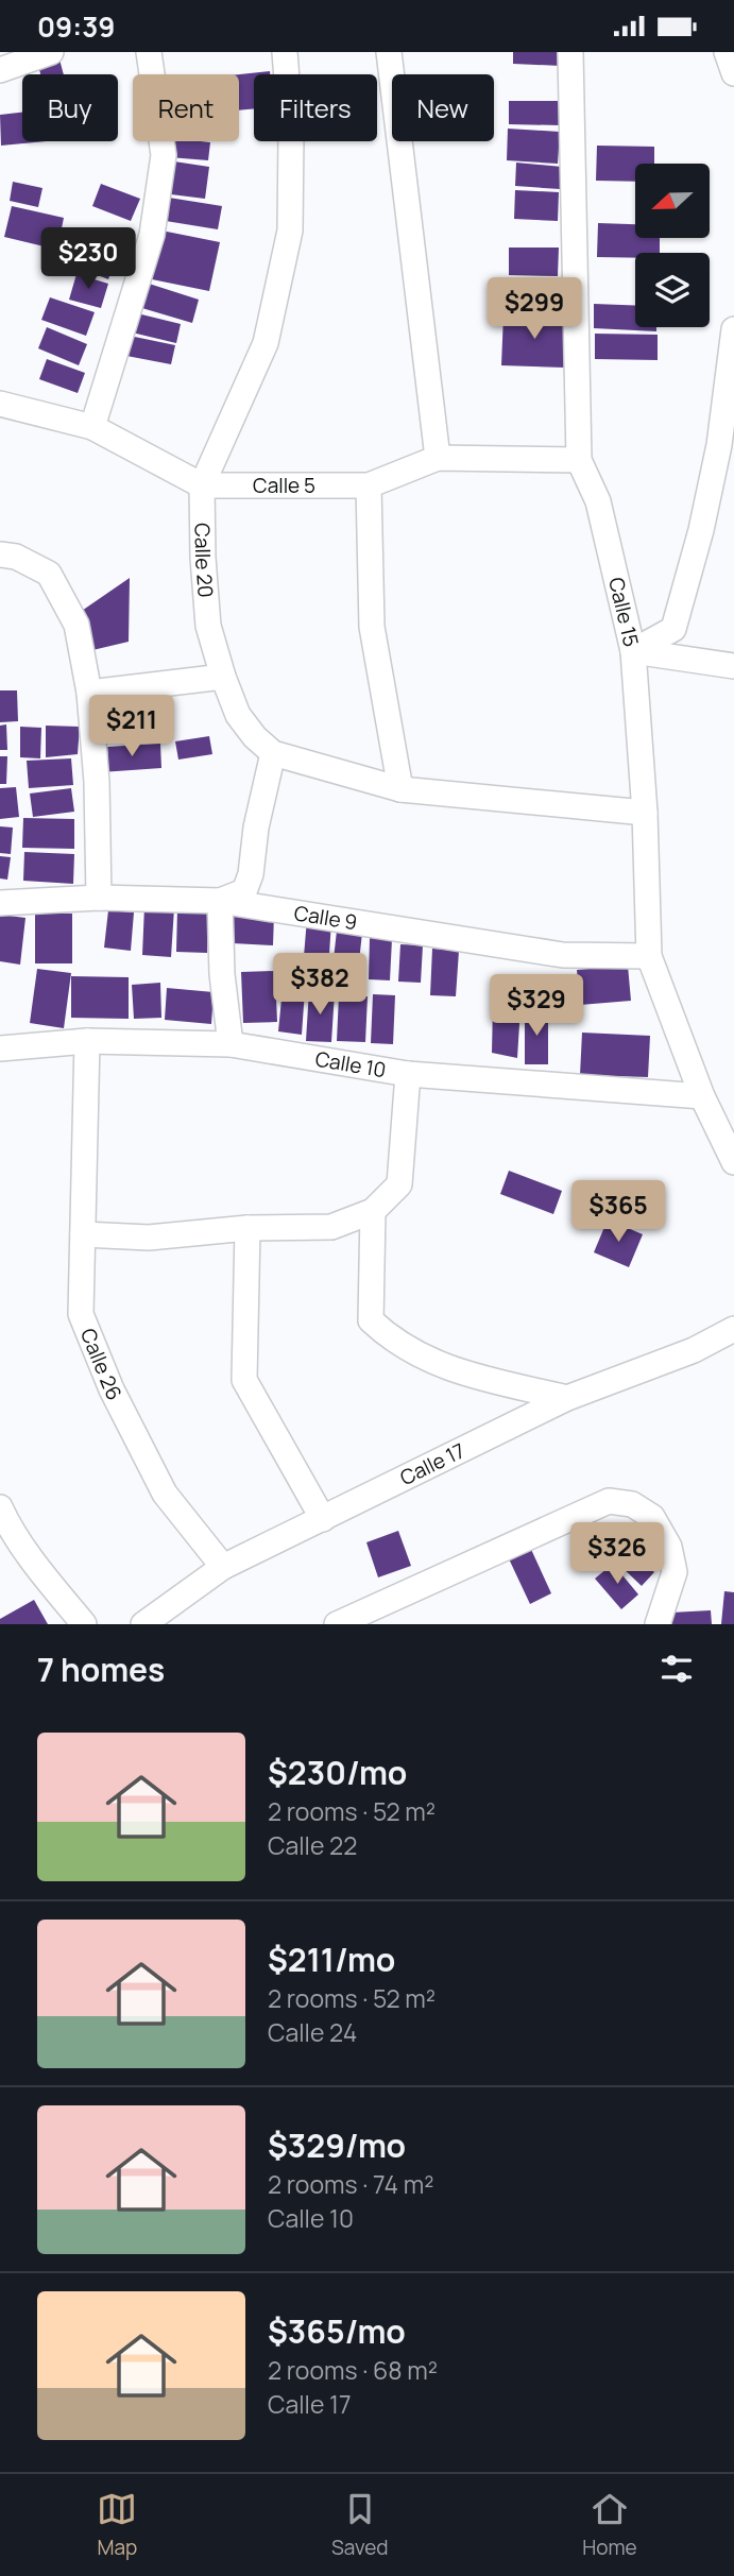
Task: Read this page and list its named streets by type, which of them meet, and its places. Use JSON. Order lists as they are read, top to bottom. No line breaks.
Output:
{"streets":{"street":["Calle 5","Calle 20","Calle 15","Calle 9","Calle 10","Calle 26","Calle 17"]},"crossings":[["Calle 5","Calle 20"],["Calle 5","Calle 15"],["Calle 15","Calle 9"],["Calle 15","Calle 10"],["Calle 10","Calle 26"],["Calle 26","Calle 17"]],"north":"left","page":{"status":"09:39","chip":["Buy","Rent","Filters","New"],"price":["$230","$299","$211","$382","$329","$365","$326"],"heading":"7 homes","list":[{"name":"$230/mo","note":"2 rooms · 52 m² · Calle 22"},{"name":"$211/mo","note":"2 rooms · 52 m² · Calle 24"},{"name":"$329/mo","note":"2 rooms · 74 m² · Calle 10"},{"name":"$365/mo","note":"2 rooms · 68 m² · Calle 17"}],"tabs":["Map","Saved","Home"]}}
